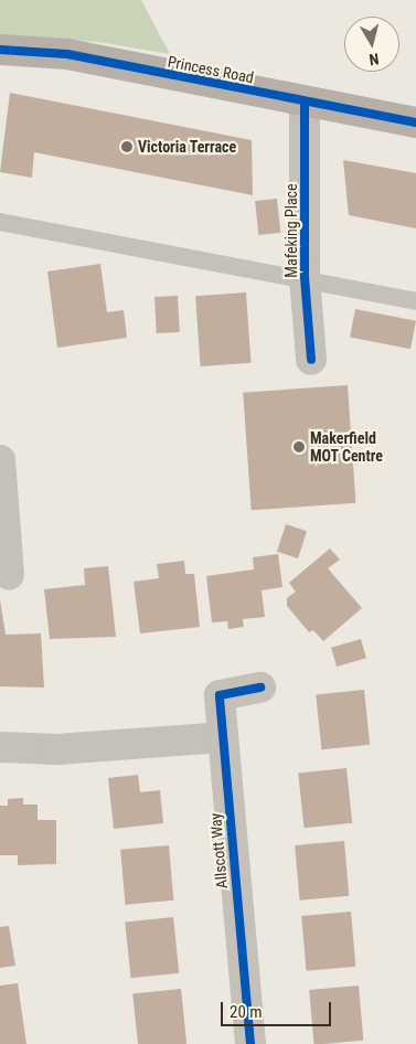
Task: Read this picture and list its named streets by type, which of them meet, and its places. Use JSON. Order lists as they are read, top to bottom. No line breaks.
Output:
{"streets":{"street":["Princess Road","Mafeking Place","Allscott Way"]},"crossings":[["Princess Road","Mafeking Place"]],"places":["Victoria Terrace","Makerfield MOT Centre"],"scale_bar":"20 m","north":"bottom"}
